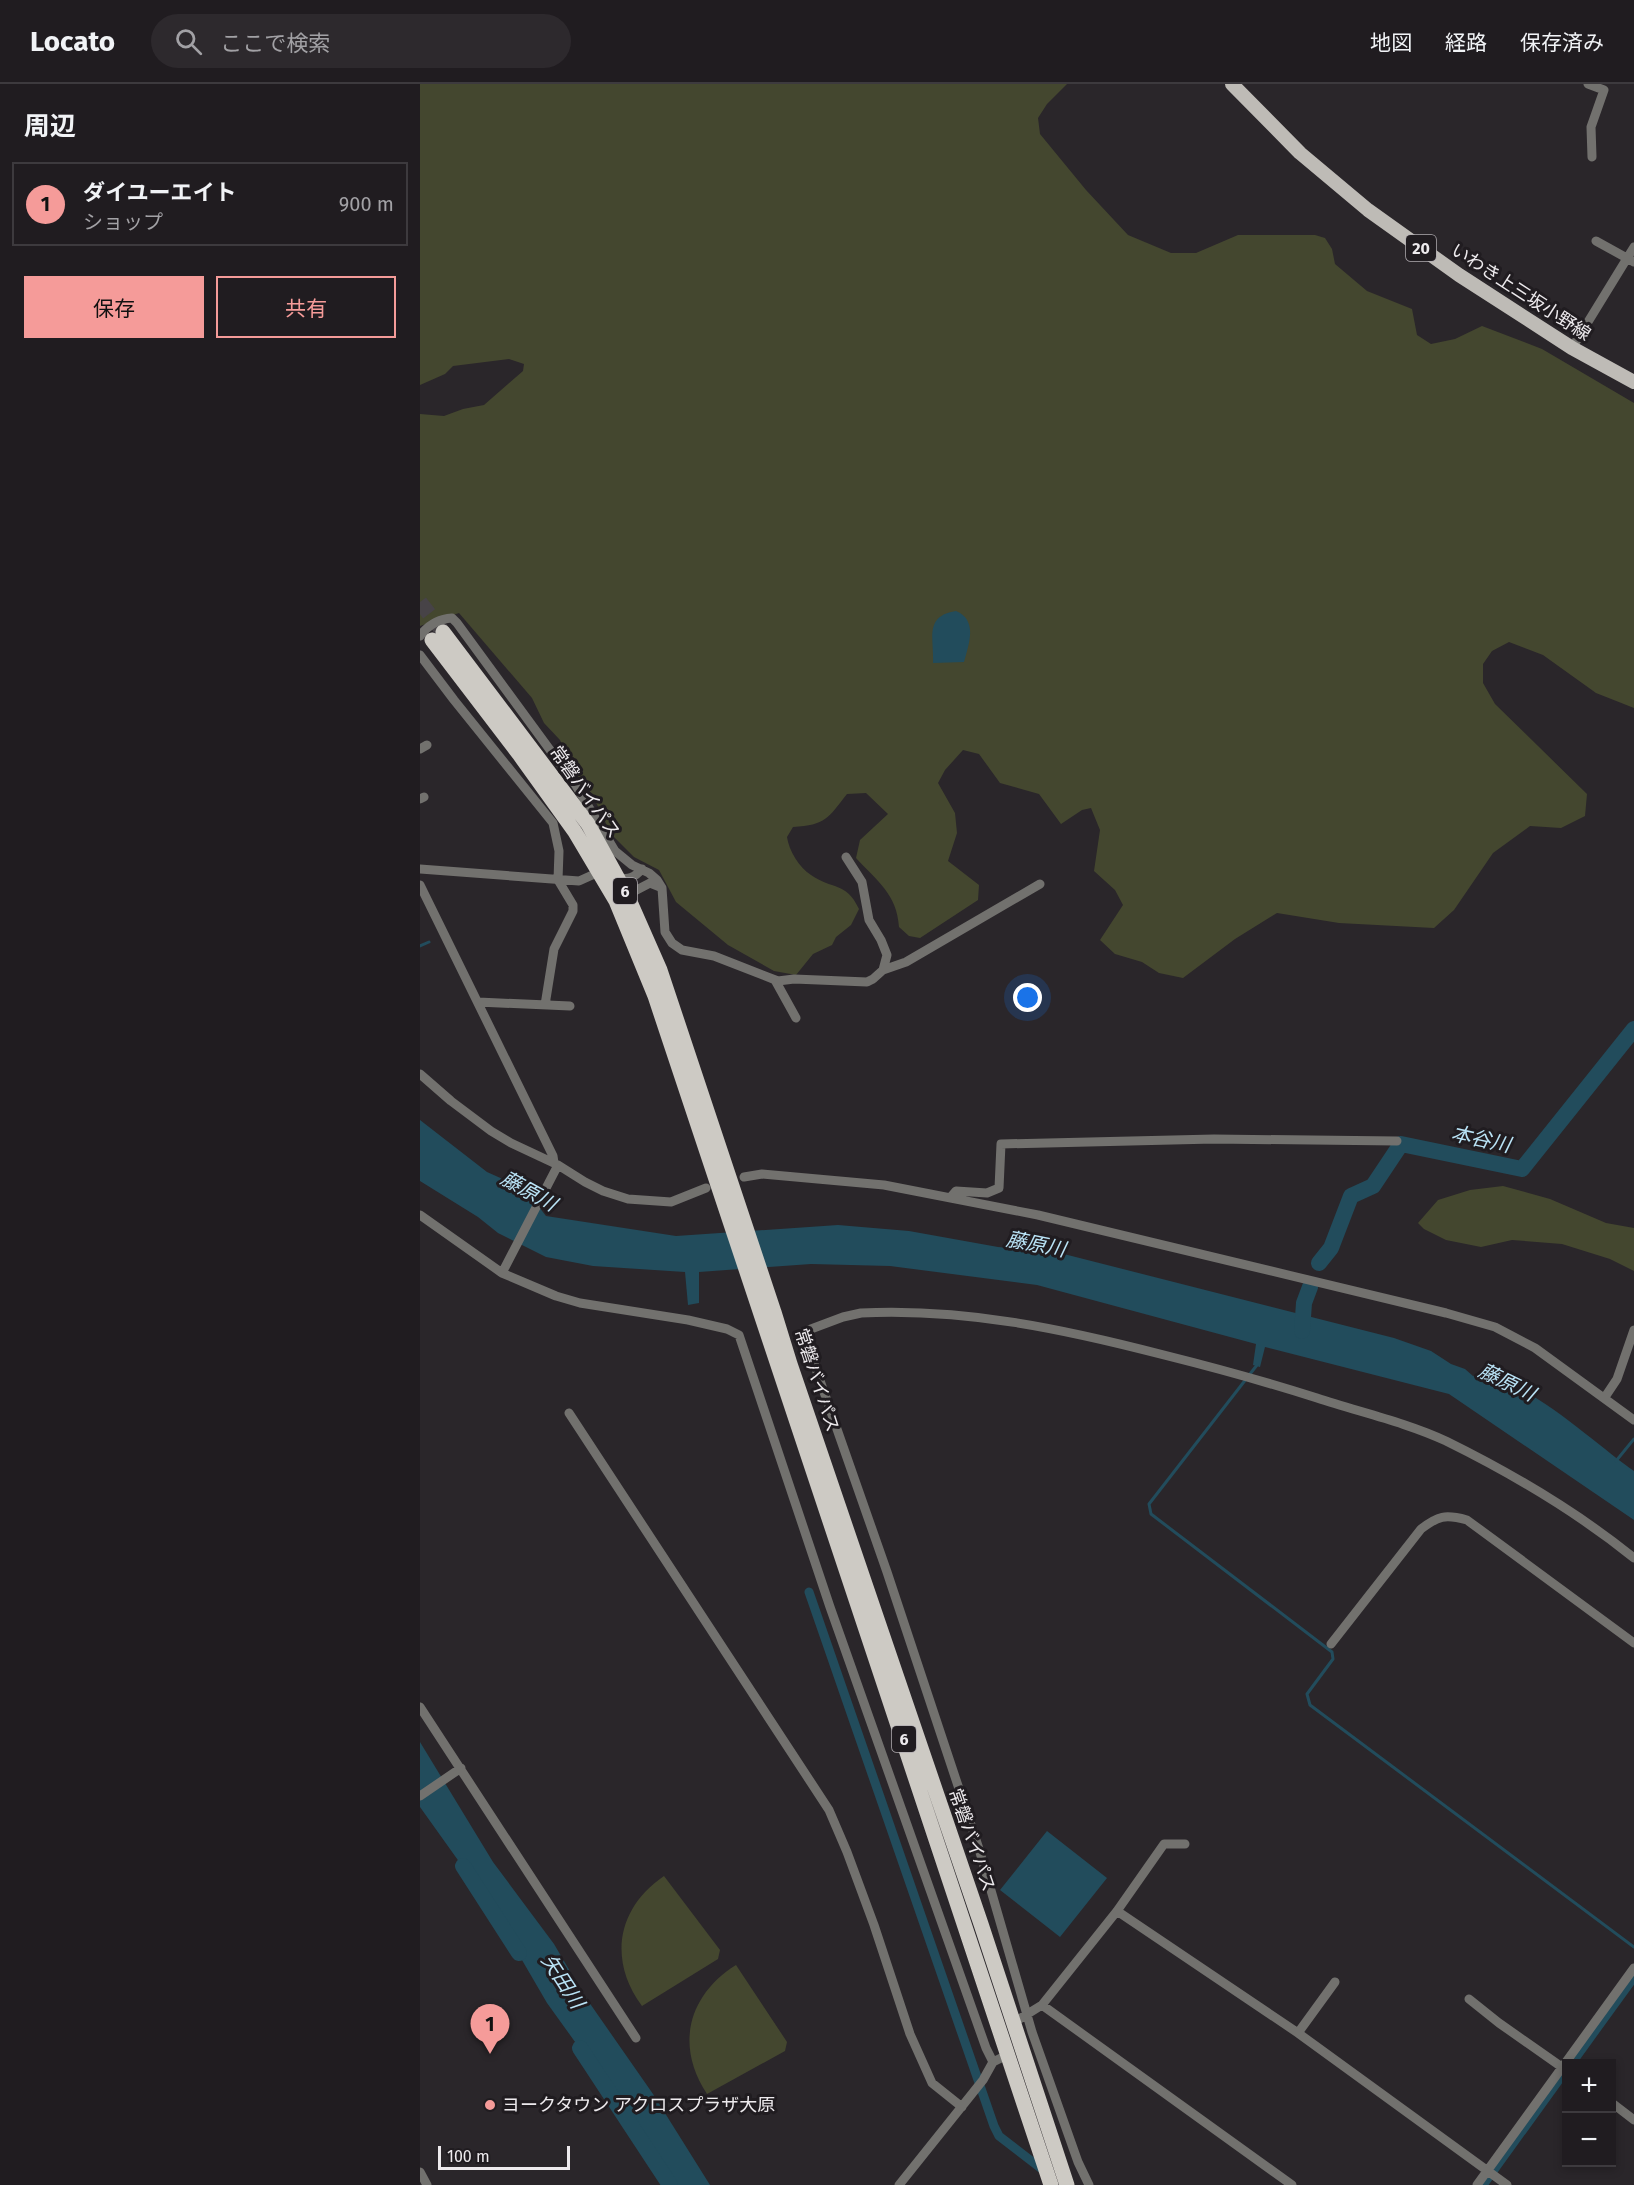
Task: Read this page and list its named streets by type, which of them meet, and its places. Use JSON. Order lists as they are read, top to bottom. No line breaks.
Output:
{"streets":{"highway":["常磐バイパス","6"],"main road":["20","いわき上三坂小野線"]},"water":["本谷川","藤原川","矢田川"],"places":["ヨークタウン アクロスプラザ大原"],"scale_bar":"100 m","page":{"header":"Locato","search":"ここで検索","nav":["地図","経路","保存済み"],"heading":"周辺","list":[{"mark":"1","name":"ダイユーエイト","note":"ショップ","value":"900 m"}],"buttons":["保存","共有"],"pins":"1","map_buttons":["+","−"],"scale":"100 m"}}
